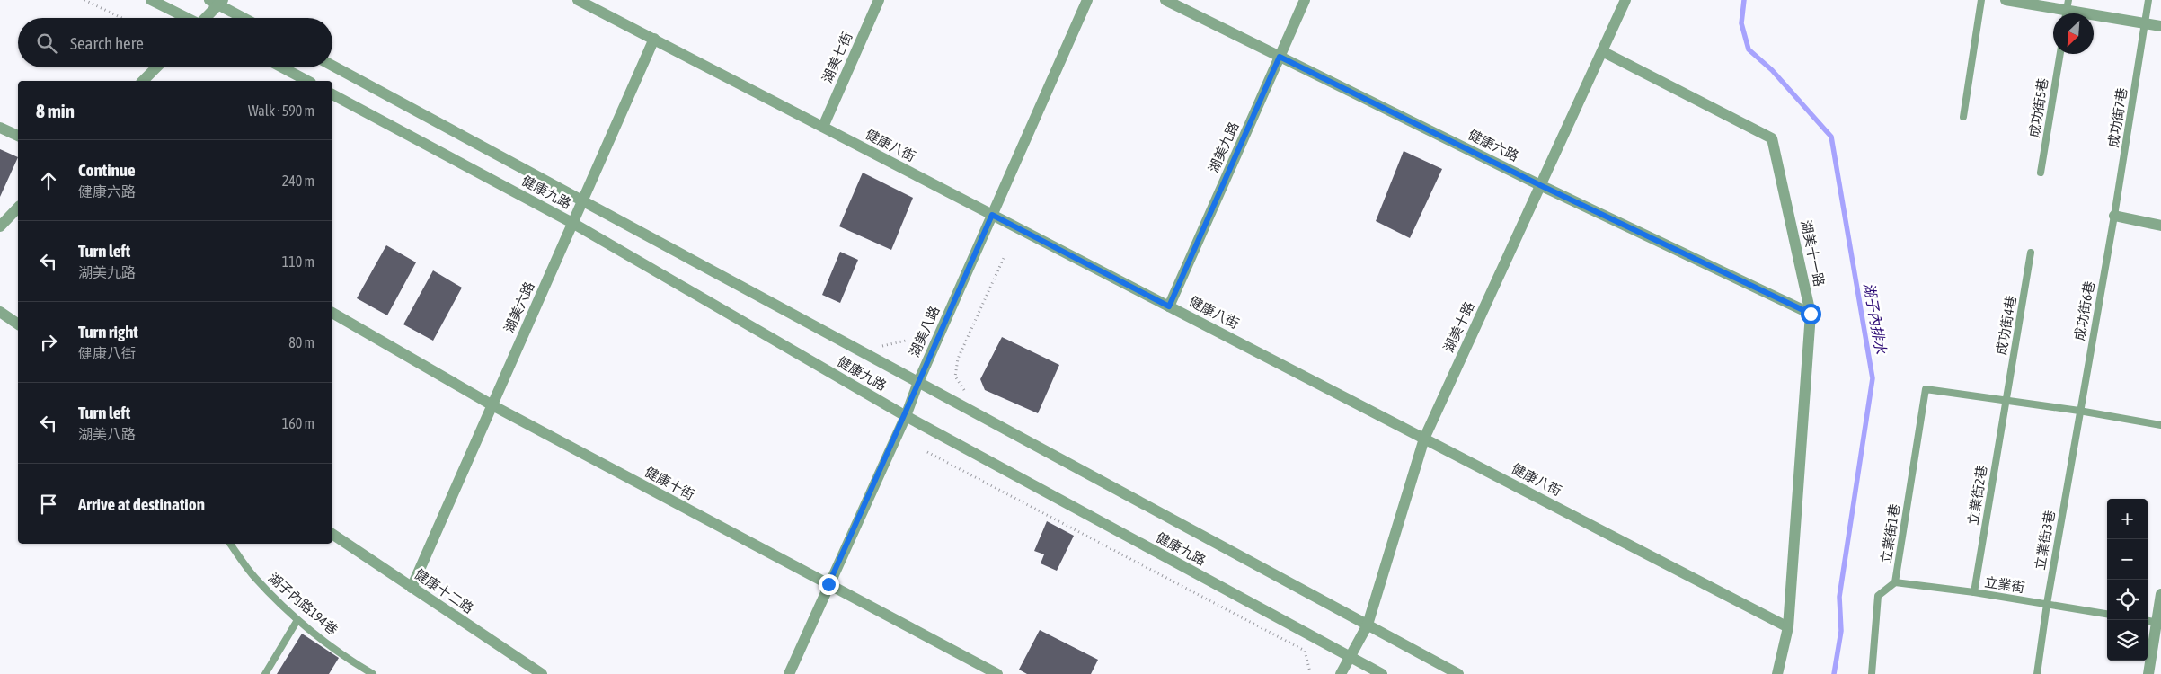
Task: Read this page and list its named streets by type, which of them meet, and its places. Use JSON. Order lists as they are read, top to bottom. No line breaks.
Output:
{"streets":{"street":["湖美七街","健康八街","健康六路","湖美九路","健康九路","湖美十一路","湖美六路","湖美十路","湖美八路","健康十街","健康十二路"],"lane":["成功街5巷","成功街7巷","成功街6巷","成功街4巷","立業街2巷","立業街1巷","立業街3巷","立業街","湖子內路194巷"]},"crossings":[["湖美七街","健康八街"],["成功街7巷","成功街6巷"],["健康八街","湖美九路"],["健康八街","湖美十一路"],["健康八街","湖美六路"],["健康八街","湖美十路"],["健康八街","湖美八路"],["健康六路","湖美九路"],["健康六路","湖美十一路"],["健康六路","湖美十路"],["健康九路","湖美六路"],["健康九路","湖美十路"],["健康九路","湖美八路"],["湖美十一路","湖美十路"],["湖美六路","健康十街"],["湖美六路","健康十二路"],["成功街6巷","立業街3巷"],["成功街4巷","立業街2巷"],["成功街4巷","立業街1巷"],["湖美八路","健康十街"],["立業街2巷","立業街1巷"],["立業街2巷","立業街"],["立業街1巷","立業街"],["立業街3巷","立業街"]],"water":["湖子內排水"],"north":"bottom left","page":{"search":"Search here","heading":["8 min","Walk · 590 m"],"list":[["Continue","健康六路","240 m"],["Turn left","湖美九路","110 m"],["Turn right","健康八街","80 m"],["Turn left","湖美八路","160 m"],"Arrive at destination"],"map_buttons":["+","−"]}}
